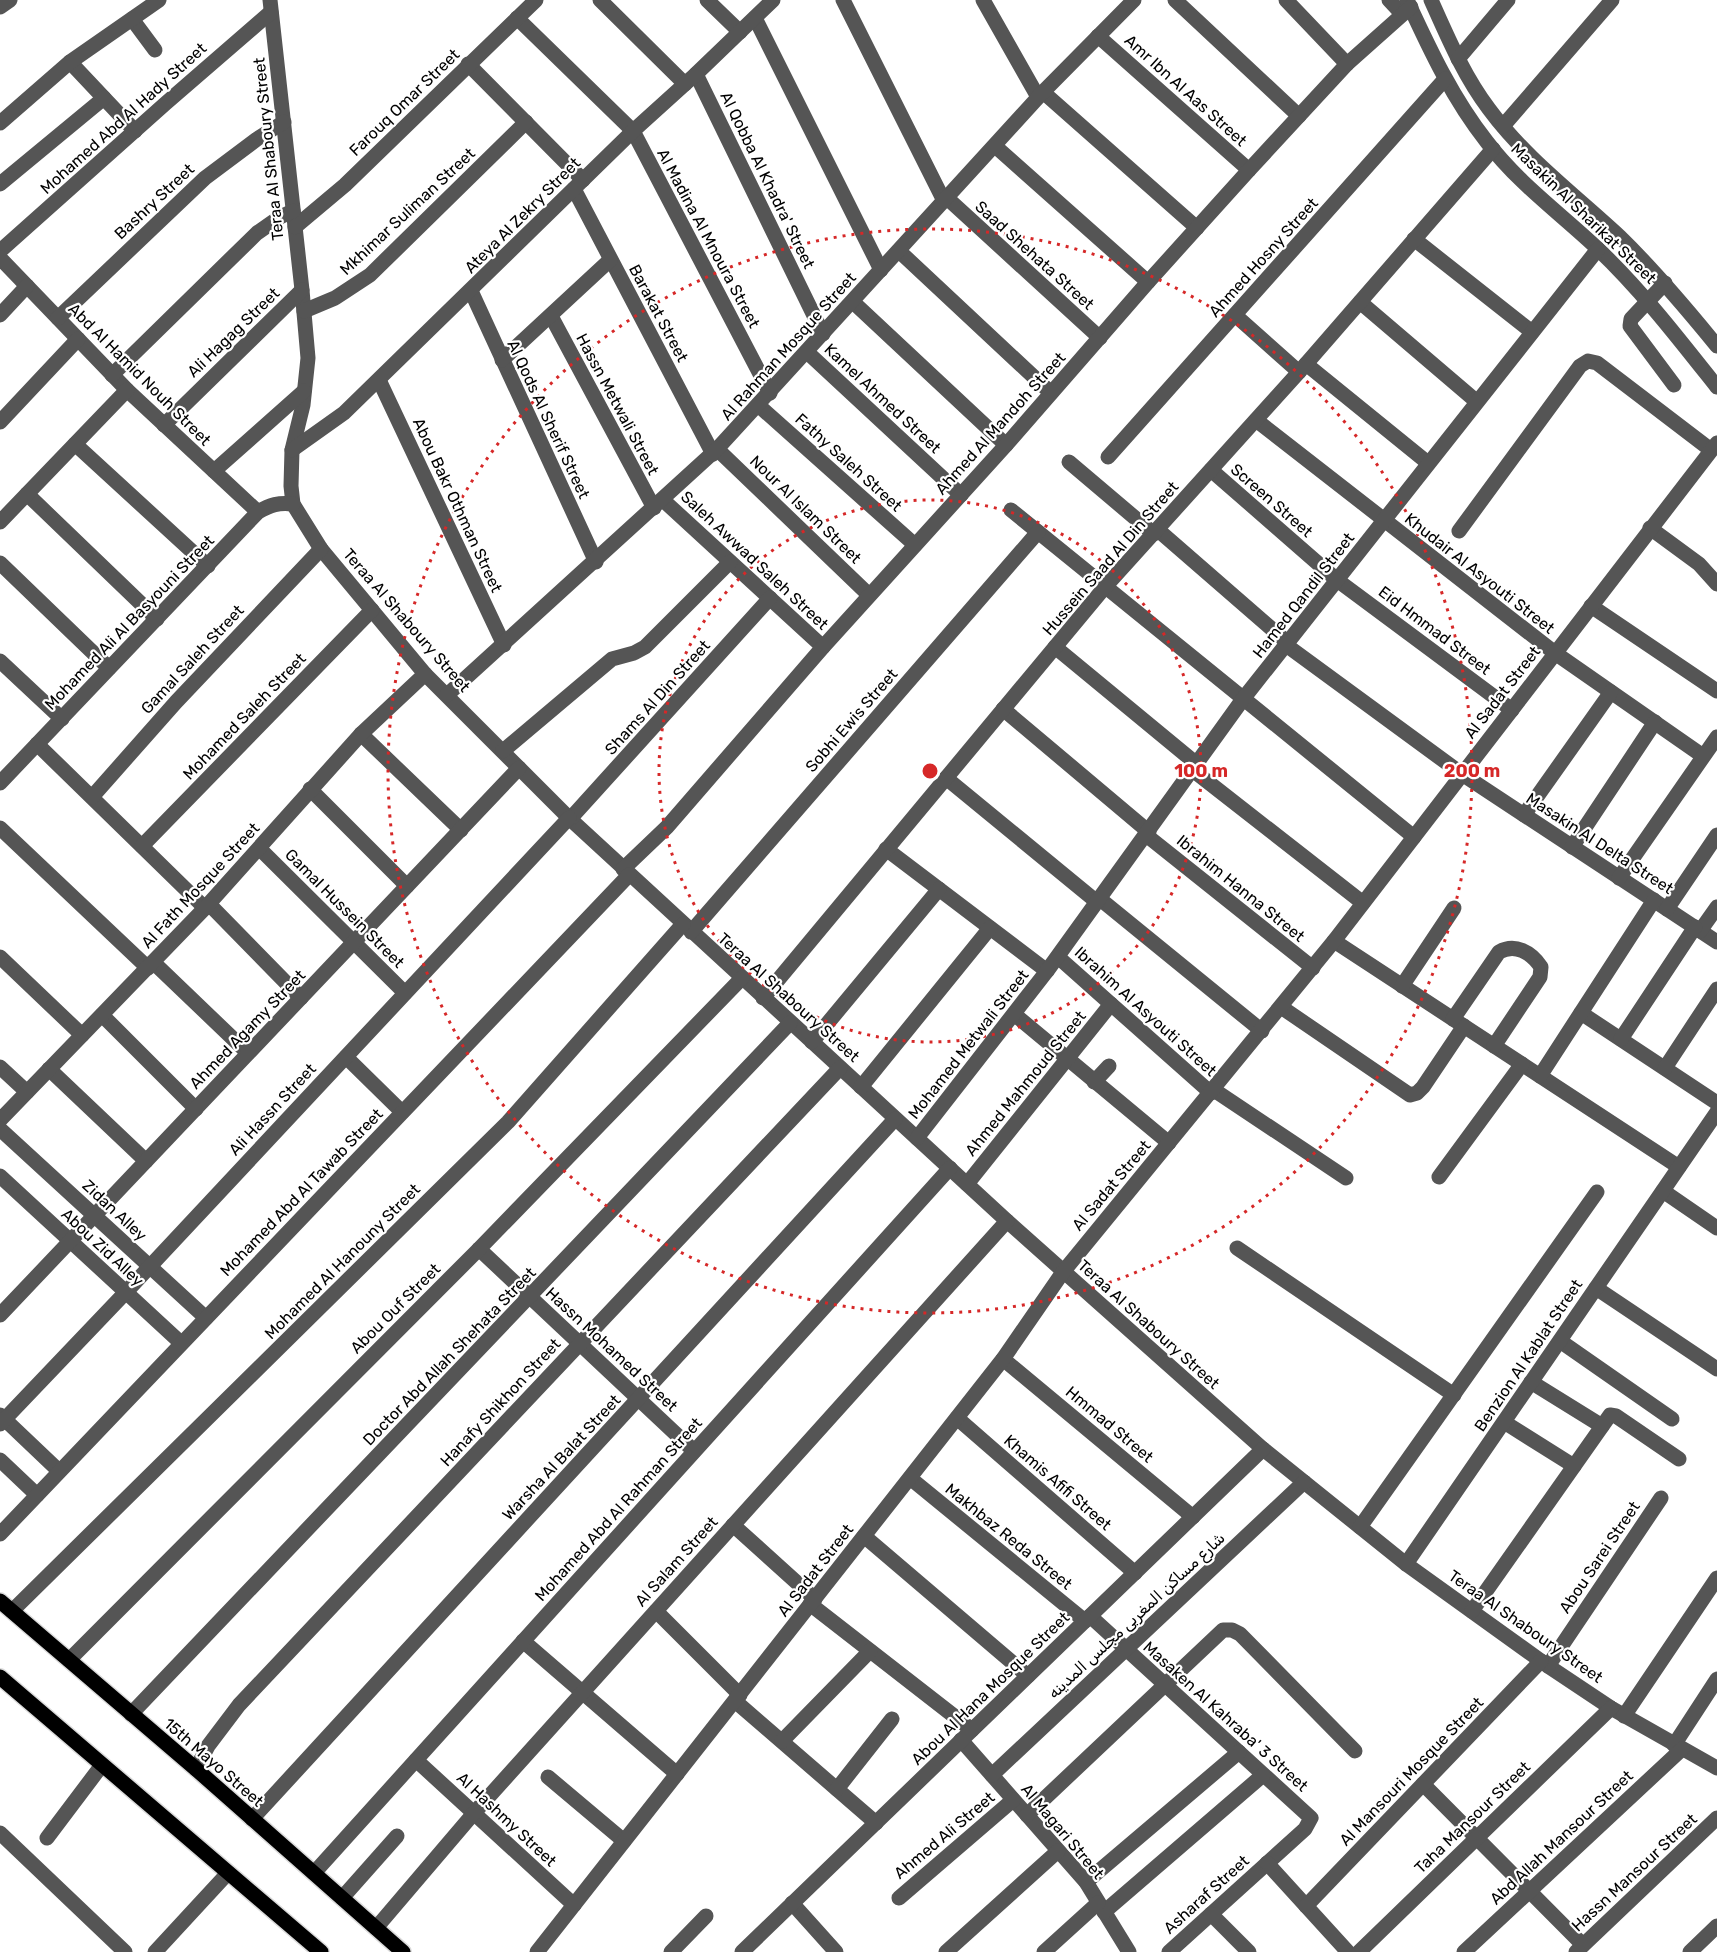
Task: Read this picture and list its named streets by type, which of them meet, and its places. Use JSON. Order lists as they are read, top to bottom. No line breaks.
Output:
{"streets":{"main road":["15th Mayo Street"],"street":["Amr Ibn Al Aas Street","Farouq Omar Street","Mohamed Abd Al Hady Street","Teraa Al Shaboury Street","Al Qobba Al Khadra' Street","Bashry Street","Mkhimar Suliman Street","Masakin Al Sharikat Street","Ateya Al Zekry Street","Al Madina Al Mnoura Street","Saad Shehata Street","Ahmed Hosny Street","Barakat Street","Ali Hagag Street","Al Rahman Mosque Street","Abd Al Hamid Nouh Street","Kamel Ahmed Street","Hassn Metwali Street","Al Qods Al Sherif Street","Ahmed Al Mandoh Street","Fathy Saleh Street","Screen Street","Abou Bakr Othman Street","Nour Al Islam Street","Hussein Saad Al Din Street","Saleh Awwad Saleh Street","Khudair Al Asyouti Street","Hamed Qandil Street","Mohamed Ali Al Basyouni Street","Eid Hmmad Street","Gamal Saleh Street","Al Sadat Street","Shams Al Din Street","Mohamed Saleh Street","Sobhi Ewis Street","Masakin Al Delta Street","Al Fath Mosque Street","Ibrahim Hanna Street","Gamal Hussein Street","Ibrahim Al Asyouti Street","Ahmed Agamy Street","Mohamed Metwali Street","Ahmed Mahmoud Street","Ali Hassn Street","Mohamed Abd Al Tawab Street","Zidan Alley","Abou Zid Alley","Mohamed Al Hanouny Street","Abou Ouf Street","Hassn Mohamed Street","Benzion Al Kablat Street","Doctor Abd Allah Shehata Street","Hanafy Shikhon Street","Hmmad Street","Warsha Al Balat Street","Khamis Afifi Street","Mohamed Abd Al Rahman Street","Makhbaz Reda Street","Abou Sarei Street","Al Salam Street","شارع مساكن المغربى مجلس المدينه","Abou Al Hana Mosque Street","Masaken Al Kahraba' 3 Street","Al Mansouri Mosque Street","Taha Mansour Street","Al Hashmy Street","Al Magari Street","Ahmed Ali Street","Abd Allah Mansour Street","Hassn Mansour Street","Asharaf Street"]},"crossings":[["Amr Ibn Al Aas Street","Al Rahman Mosque Street"],["Amr Ibn Al Aas Street","Ahmed Al Mandoh Street"],["Farouq Omar Street","Teraa Al Shaboury Street"],["Farouq Omar Street","Al Madina Al Mnoura Street"],["Farouq Omar Street","Barakat Street"],["Farouq Omar Street","Abd Al Hamid Nouh Street"],["Mohamed Abd Al Hady Street","Teraa Al Shaboury Street"],["Teraa Al Shaboury Street","Bashry Street"],["Teraa Al Shaboury Street","Mkhimar Suliman Street"],["Teraa Al Shaboury Street","Ateya Al Zekry Street"],["Teraa Al Shaboury Street","Ali Hagag Street"],["Teraa Al Shaboury Street","Al Rahman Mosque Street"],["Teraa Al Shaboury Street","Ahmed Al Mandoh Street"],["Teraa Al Shaboury Street","Hussein Saad Al Din Street"],["Teraa Al Shaboury Street","Mohamed Ali Al Basyouni Street"],["Teraa Al Shaboury Street","Gamal Saleh Street"],["Teraa Al Shaboury Street","Al Sadat Street"],["Teraa Al Shaboury Street","Shams Al Din Street"],["Teraa Al Shaboury Street","Mohamed Saleh Street"],["Teraa Al Shaboury Street","Sobhi Ewis Street"],["Teraa Al Shaboury Street","Al Fath Mosque Street"],["Teraa Al Shaboury Street","Ahmed Agamy Street"],["Teraa Al Shaboury Street","Mohamed Metwali Street"],["Teraa Al Shaboury Street","Ahmed Mahmoud Street"],["Teraa Al Shaboury Street","Ali Hassn Street"],["Teraa Al Shaboury Street","Mohamed Abd Al Tawab Street"],["Teraa Al Shaboury Street","Mohamed Al Hanouny Street"],["Teraa Al Shaboury Street","Abou Ouf Street"],["Teraa Al Shaboury Street","Benzion Al Kablat Street"],["Teraa Al Shaboury Street","Doctor Abd Allah Shehata Street"],["Teraa Al Shaboury Street","Hanafy Shikhon Street"],["Teraa Al Shaboury Street","Warsha Al Balat Street"],["Teraa Al Shaboury Street","Mohamed Abd Al Rahman Street"],["Teraa Al Shaboury Street","Abou Sarei Street"],["Teraa Al Shaboury Street","Al Salam Street"],["Teraa Al Shaboury Street","شارع مساكن المغربى مجلس المدينه"],["Teraa Al Shaboury Street","Abou Al Hana Mosque Street"],["Teraa Al Shaboury Street","Al Mansouri Mosque Street"],["Teraa Al Shaboury Street","Taha Mansour Street"],["Teraa Al Shaboury Street","Abd Allah Mansour Street"],["Al Qobba Al Khadra' Street","Ateya Al Zekry Street"],["Al Qobba Al Khadra' Street","Al Rahman Mosque Street"],["Bashry Street","Abd Al Hamid Nouh Street"],["Mkhimar Suliman Street","Barakat Street"],["Masakin Al Sharikat Street","Ahmed Hosny Street"],["Masakin Al Sharikat Street","Ahmed Al Mandoh Street"],["Masakin Al Sharikat Street","Hussein Saad Al Din Street"],["Masakin Al Sharikat Street","Hamed Qandil Street"],["Ateya Al Zekry Street","Al Madina Al Mnoura Street"],["Ateya Al Zekry Street","Barakat Street"],["Ateya Al Zekry Street","Al Qods Al Sherif Street"],["Ateya Al Zekry Street","Abou Bakr Othman Street"],["Al Madina Al Mnoura Street","Al Rahman Mosque Street"],["Saad Shehata Street","Al Rahman Mosque Street"],["Saad Shehata Street","Ahmed Al Mandoh Street"],["Barakat Street","Al Rahman Mosque Street"],["Barakat Street","Nour Al Islam Street"],["Ali Hagag Street","Abd Al Hamid Nouh Street"],["Al Rahman Mosque Street","Kamel Ahmed Street"],["Al Rahman Mosque Street","Hassn Metwali Street"],["Al Rahman Mosque Street","Al Qods Al Sherif Street"],["Al Rahman Mosque Street","Fathy Saleh Street"],["Al Rahman Mosque Street","Abou Bakr Othman Street"],["Al Rahman Mosque Street","Nour Al Islam Street"],["Al Rahman Mosque Street","Saleh Awwad Saleh Street"],["Abd Al Hamid Nouh Street","Mohamed Ali Al Basyouni Street"],["Kamel Ahmed Street","Ahmed Al Mandoh Street"],["Hassn Metwali Street","Saleh Awwad Saleh Street"],["Ahmed Al Mandoh Street","Fathy Saleh Street"],["Ahmed Al Mandoh Street","Nour Al Islam Street"],["Ahmed Al Mandoh Street","Saleh Awwad Saleh Street"],["Ahmed Al Mandoh Street","Mohamed Abd Al Tawab Street"],["Screen Street","Hussein Saad Al Din Street"],["Screen Street","Hamed Qandil Street"],["Screen Street","Eid Hmmad Street"],["Hussein Saad Al Din Street","Khudair Al Asyouti Street"],["Hussein Saad Al Din Street","Masakin Al Delta Street"],["Hussein Saad Al Din Street","Ibrahim Hanna Street"],["Saleh Awwad Saleh Street","Shams Al Din Street"],["Khudair Al Asyouti Street","Hamed Qandil Street"],["Khudair Al Asyouti Street","Al Sadat Street"],["Hamed Qandil Street","Eid Hmmad Street"],["Hamed Qandil Street","Masakin Al Delta Street"],["Hamed Qandil Street","Ibrahim Hanna Street"],["Hamed Qandil Street","Ibrahim Al Asyouti Street"],["Hamed Qandil Street","Mohamed Metwali Street"],["Eid Hmmad Street","Al Sadat Street"],["Al Sadat Street","Masakin Al Delta Street"],["Al Sadat Street","Ibrahim Hanna Street"],["Al Sadat Street","Ibrahim Al Asyouti Street"],["Al Sadat Street","Hmmad Street"],["Al Sadat Street","Khamis Afifi Street"],["Al Sadat Street","Makhbaz Reda Street"],["Al Sadat Street","Al Hashmy Street"],["Al Sadat Street","Al Magari Street"],["Shams Al Din Street","Ali Hassn Street"],["Sobhi Ewis Street","Mohamed Al Hanouny Street"],["Al Fath Mosque Street","Gamal Hussein Street"],["Gamal Hussein Street","Ahmed Agamy Street"],["Gamal Hussein Street","Ali Hassn Street"],["Ibrahim Al Asyouti Street","Ahmed Mahmoud Street"],["Ahmed Agamy Street","Zidan Alley"],["Ahmed Agamy Street","Abou Zid Alley"],["Ali Hassn Street","Zidan Alley"],["Ali Hassn Street","Abou Zid Alley"],["Mohamed Abd Al Tawab Street","Zidan Alley"],["Mohamed Abd Al Tawab Street","Abou Zid Alley"],["Mohamed Al Hanouny Street","15th Mayo Street"],["Abou Ouf Street","Hassn Mohamed Street"],["Abou Ouf Street","15th Mayo Street"],["Hassn Mohamed Street","Doctor Abd Allah Shehata Street"],["Hassn Mohamed Street","Hanafy Shikhon Street"],["Hassn Mohamed Street","Warsha Al Balat Street"],["Hassn Mohamed Street","Mohamed Abd Al Rahman Street"],["Doctor Abd Allah Shehata Street","15th Mayo Street"],["Hanafy Shikhon Street","15th Mayo Street"],["Hmmad Street","Abou Al Hana Mosque Street"],["Warsha Al Balat Street","15th Mayo Street"],["Khamis Afifi Street","Abou Al Hana Mosque Street"],["Mohamed Abd Al Rahman Street","15th Mayo Street"],["Mohamed Abd Al Rahman Street","Al Hashmy Street"],["Makhbaz Reda Street","Abou Al Hana Mosque Street"],["Makhbaz Reda Street","Masaken Al Kahraba' 3 Street"],["Abou Sarei Street","Al Mansouri Mosque Street"],["Al Salam Street","15th Mayo Street"],["Al Salam Street","Al Hashmy Street"],["Al Salam Street","Al Magari Street"],["شارع مساكن المغربى مجلس المدينه","Masaken Al Kahraba' 3 Street"],["شارع مساكن المغربى مجلس المدينه","Al Magari Street"],["Abou Al Hana Mosque Street","Masaken Al Kahraba' 3 Street"],["Abou Al Hana Mosque Street","Al Magari Street"],["Masaken Al Kahraba' 3 Street","Asharaf Street"],["Al Mansouri Mosque Street","Asharaf Street"],["Al Magari Street","Ahmed Ali Street"]],"rings":["100 m","200 m"]}
